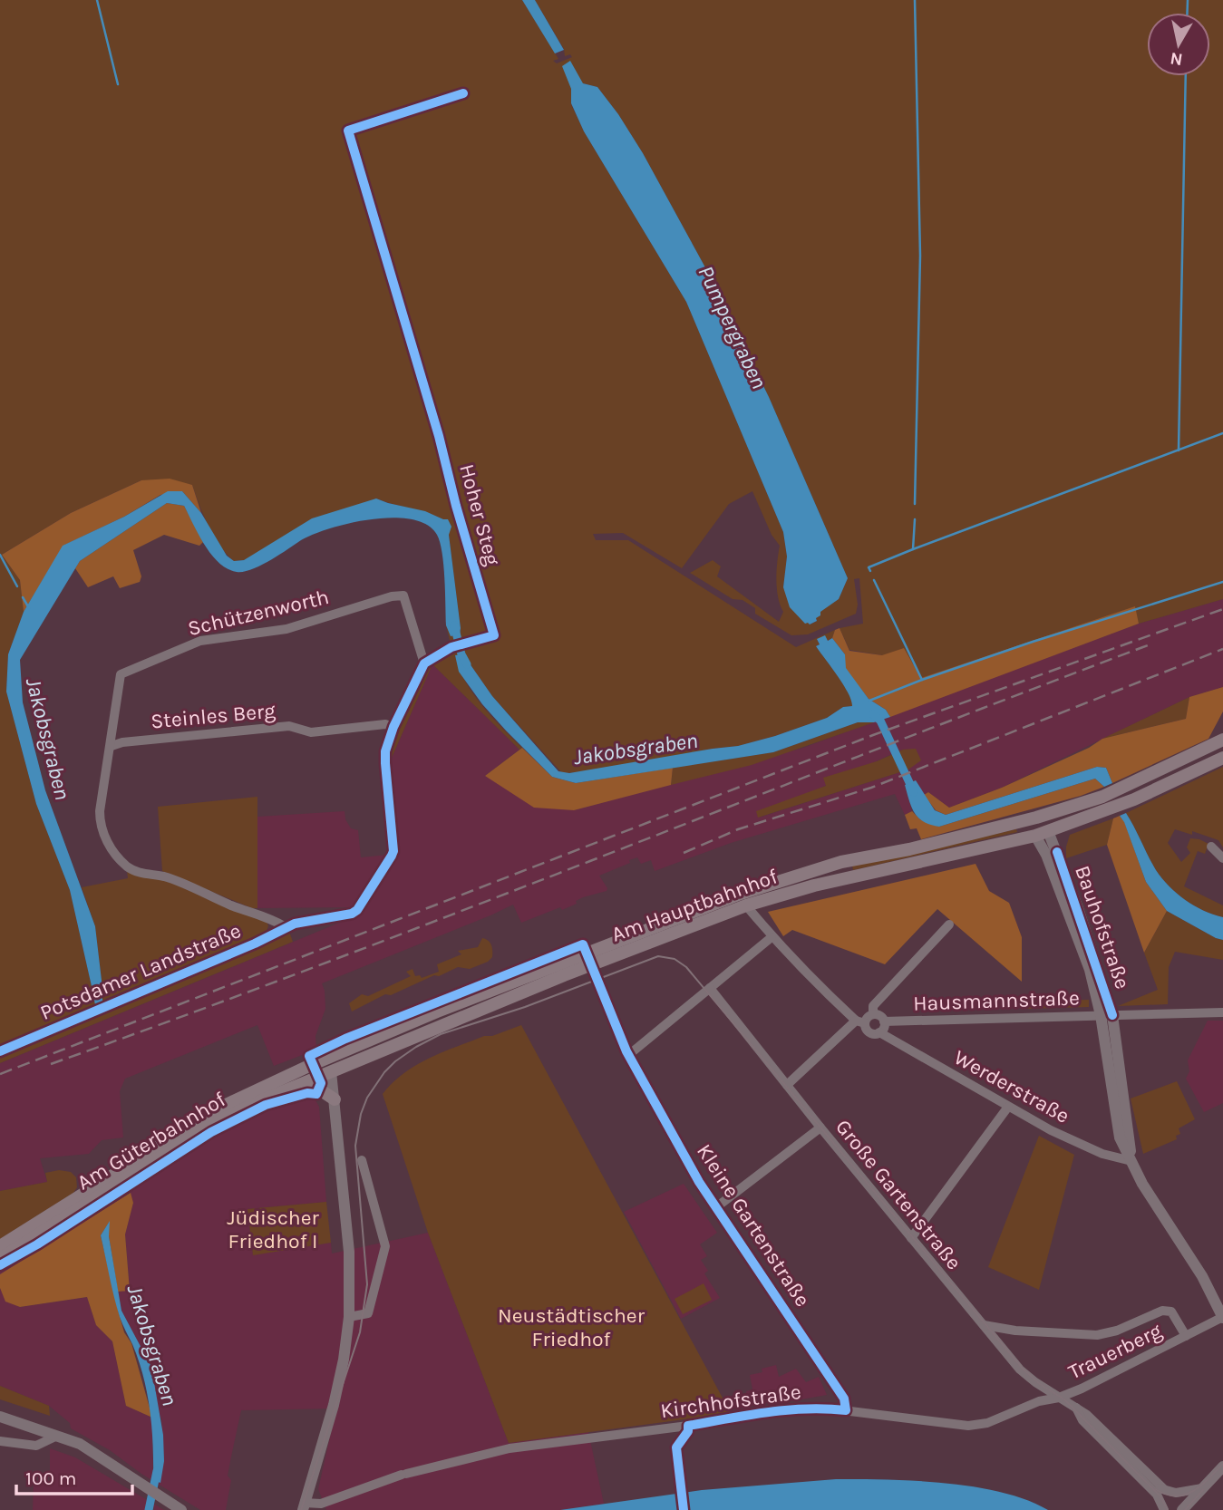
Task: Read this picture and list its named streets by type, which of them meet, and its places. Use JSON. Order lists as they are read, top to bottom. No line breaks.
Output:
{"streets":{"main road":["Am Hauptbahnhof","Am Güterbahnhof"],"street":["Hoher Steg","Schützenworth","Steinles Berg","Bauhofstraße","Potsdamer Landstraße","Hausmannstraße","Werderstraße","Große Gartenstraße","Kleine Gartenstraße","Trauerberg","Kirchhofstraße"]},"crossings":[["Hoher Steg","Schützenworth"],["Schützenworth","Steinles Berg"],["Schützenworth","Potsdamer Landstraße"],["Am Hauptbahnhof","Bauhofstraße"],["Am Hauptbahnhof","Werderstraße"],["Am Hauptbahnhof","Am Güterbahnhof"],["Bauhofstraße","Hausmannstraße"],["Bauhofstraße","Werderstraße"],["Bauhofstraße","Trauerberg"],["Hausmannstraße","Werderstraße"],["Große Gartenstraße","Kleine Gartenstraße"],["Große Gartenstraße","Trauerberg"],["Große Gartenstraße","Kirchhofstraße"],["Kleine Gartenstraße","Kirchhofstraße"],["Trauerberg","Kirchhofstraße"]],"water":["Pumpergraben","Jakobsgraben"],"parks":["Jüdischer Friedhof I","Neustädtischer Friedhof"],"scale_bar":"100 m","north":"bottom"}
